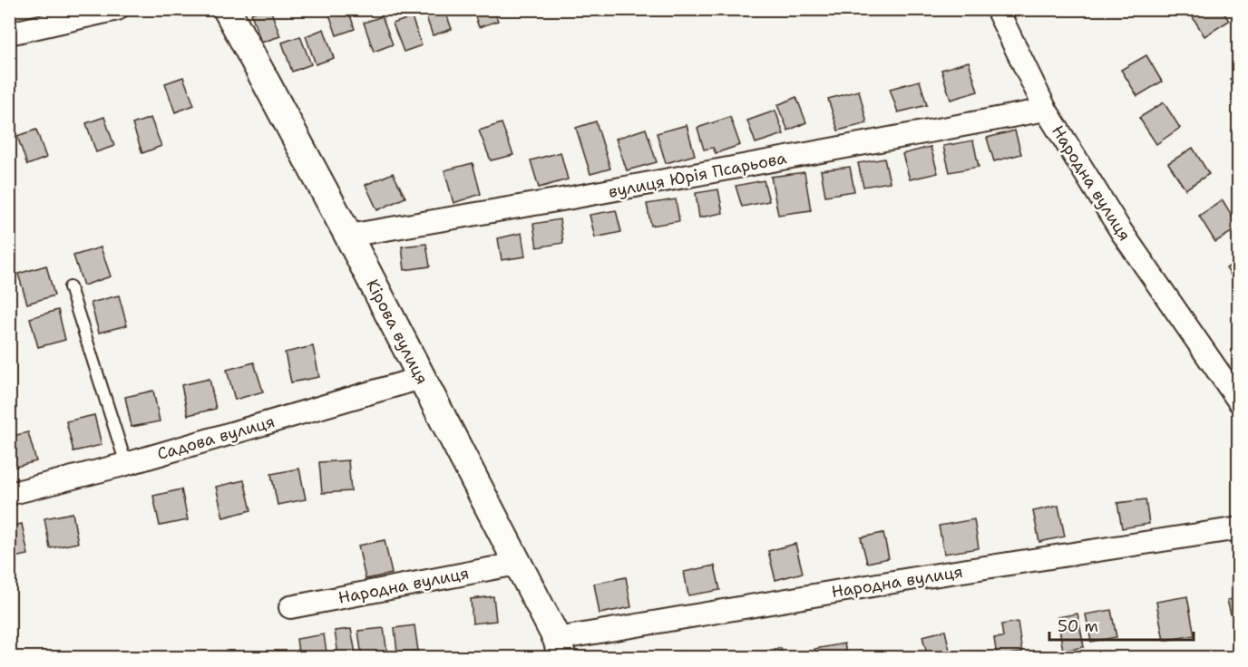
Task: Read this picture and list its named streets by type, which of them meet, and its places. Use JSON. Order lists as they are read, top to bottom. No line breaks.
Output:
{"streets":{"street":["вулиця Юрія Псарьова","Народна вулиця","Кірова вулиця","Садова вулиця"]},"crossings":[["вулиця Юрія Псарьова","Народна вулиця"],["вулиця Юрія Псарьова","Кірова вулиця"],["Народна вулиця","Кірова вулиця"],["Кірова вулиця","Садова вулиця"]],"scale_bar":"50 m"}
